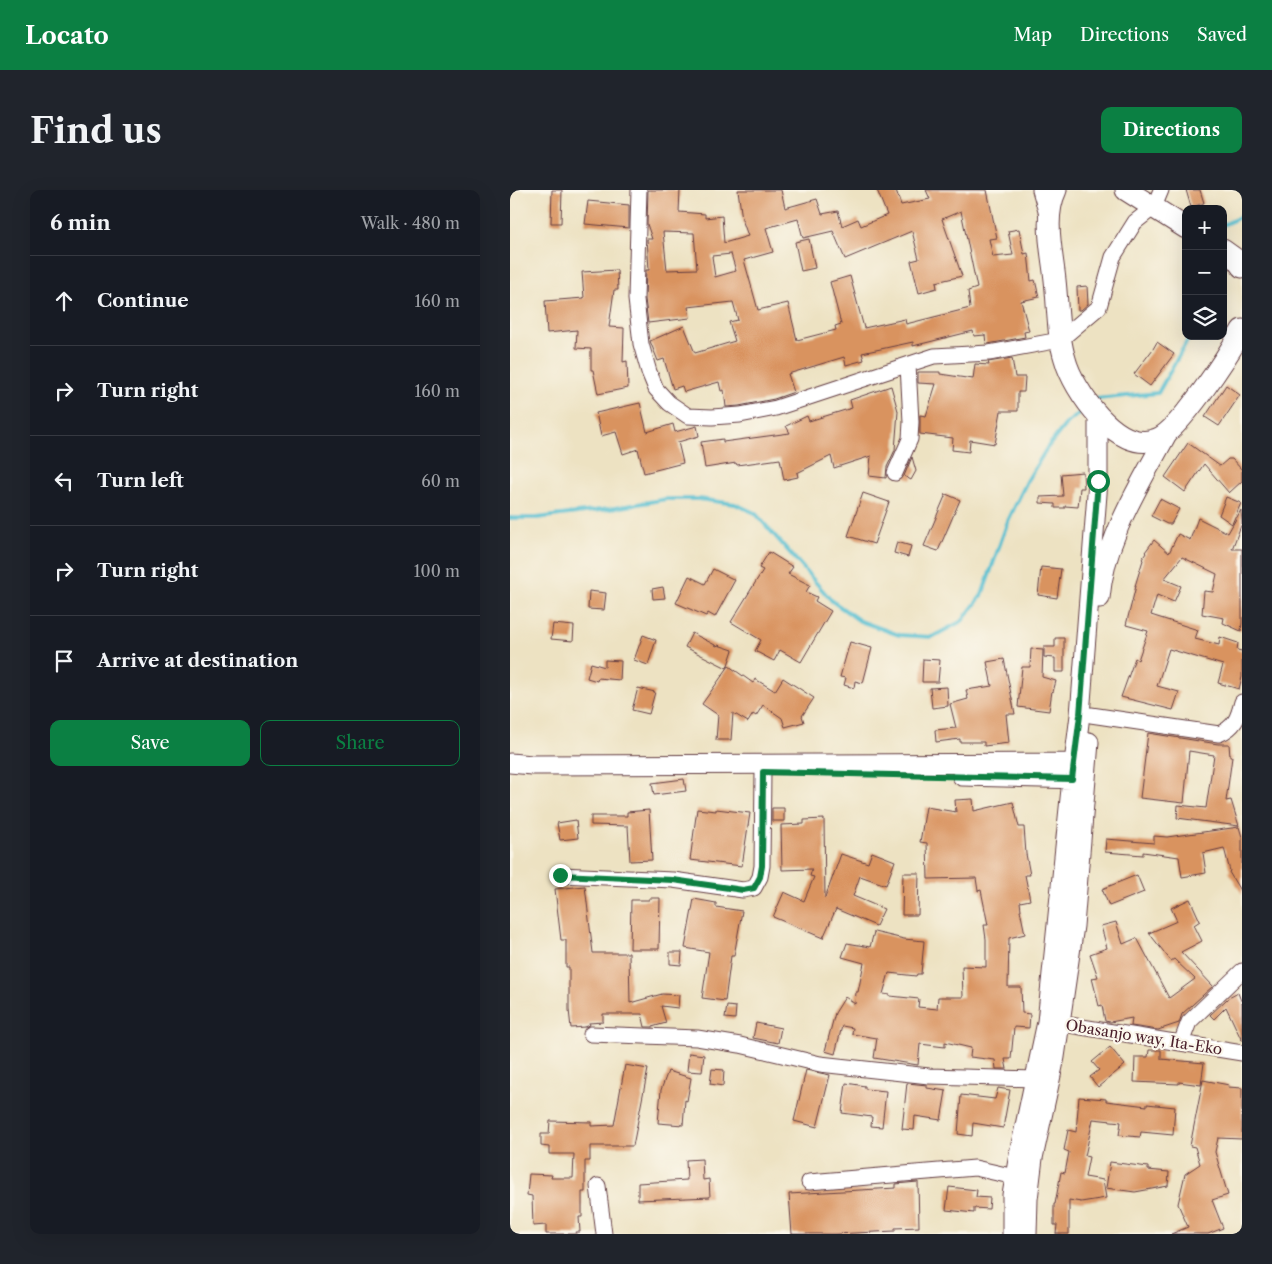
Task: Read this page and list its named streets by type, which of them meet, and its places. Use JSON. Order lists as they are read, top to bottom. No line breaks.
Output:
{"streets":{"street":["Obasanjo way, Ita-Eko"]},"page":{"header":"Locato","nav":["Map","Directions","Saved"],"buttons":["Directions",["Save","Share"]],"title":"Find us","heading":["6 min","Walk · 480 m"],"map_buttons":["+","−"],"list":[["Continue","160 m"],["Turn right","160 m"],["Turn left","60 m"],["Turn right","100 m"],"Arrive at destination"]}}
